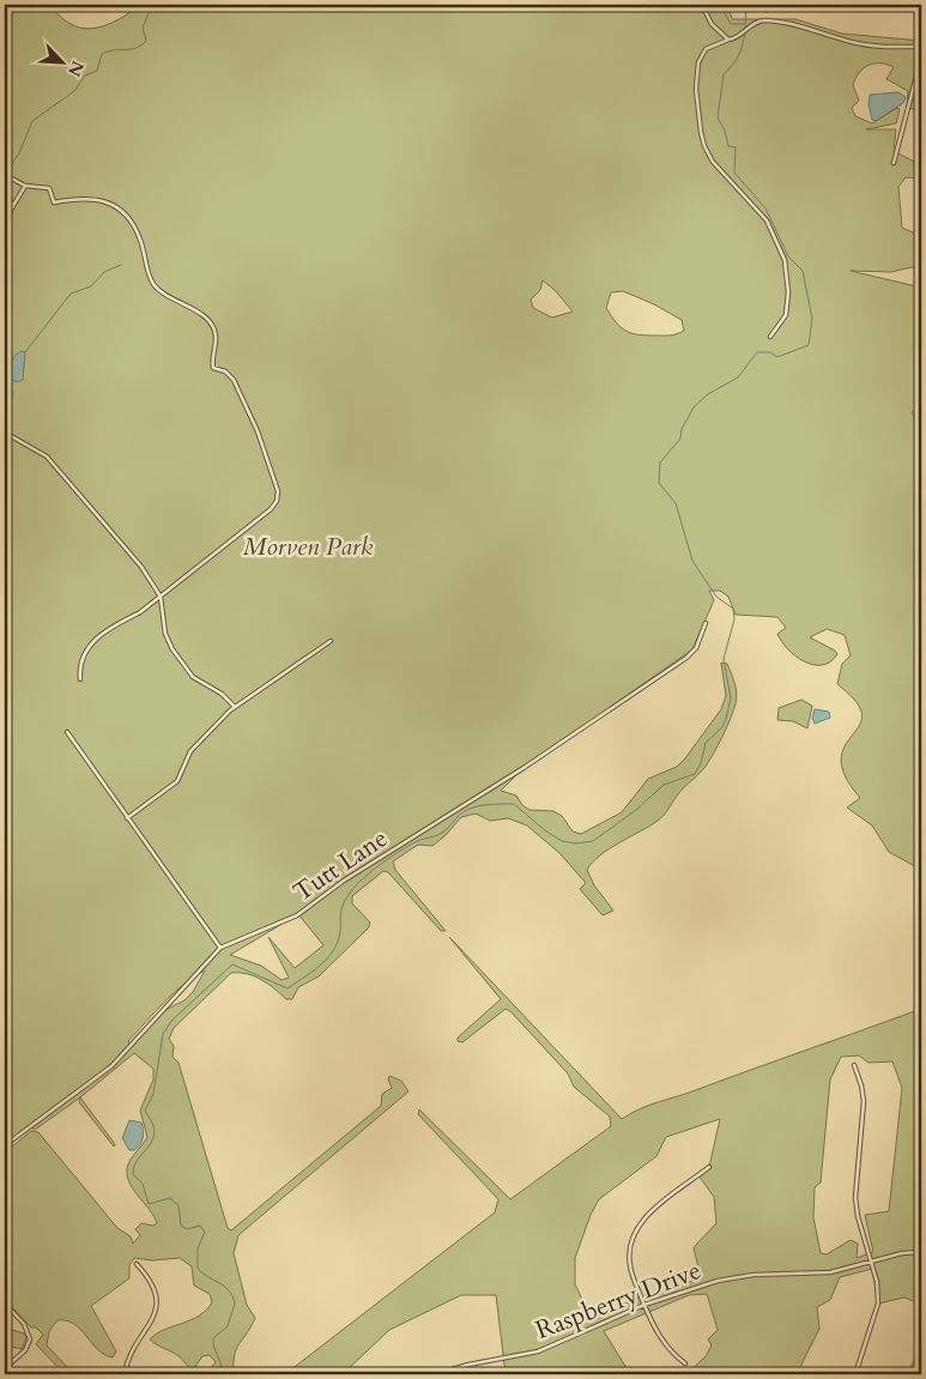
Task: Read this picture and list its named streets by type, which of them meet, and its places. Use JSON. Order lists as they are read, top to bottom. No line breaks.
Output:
{"streets":{"street":["Tutt Lane","Raspberry Drive"]},"parks":["Morven Park"],"north":"bottom right"}
